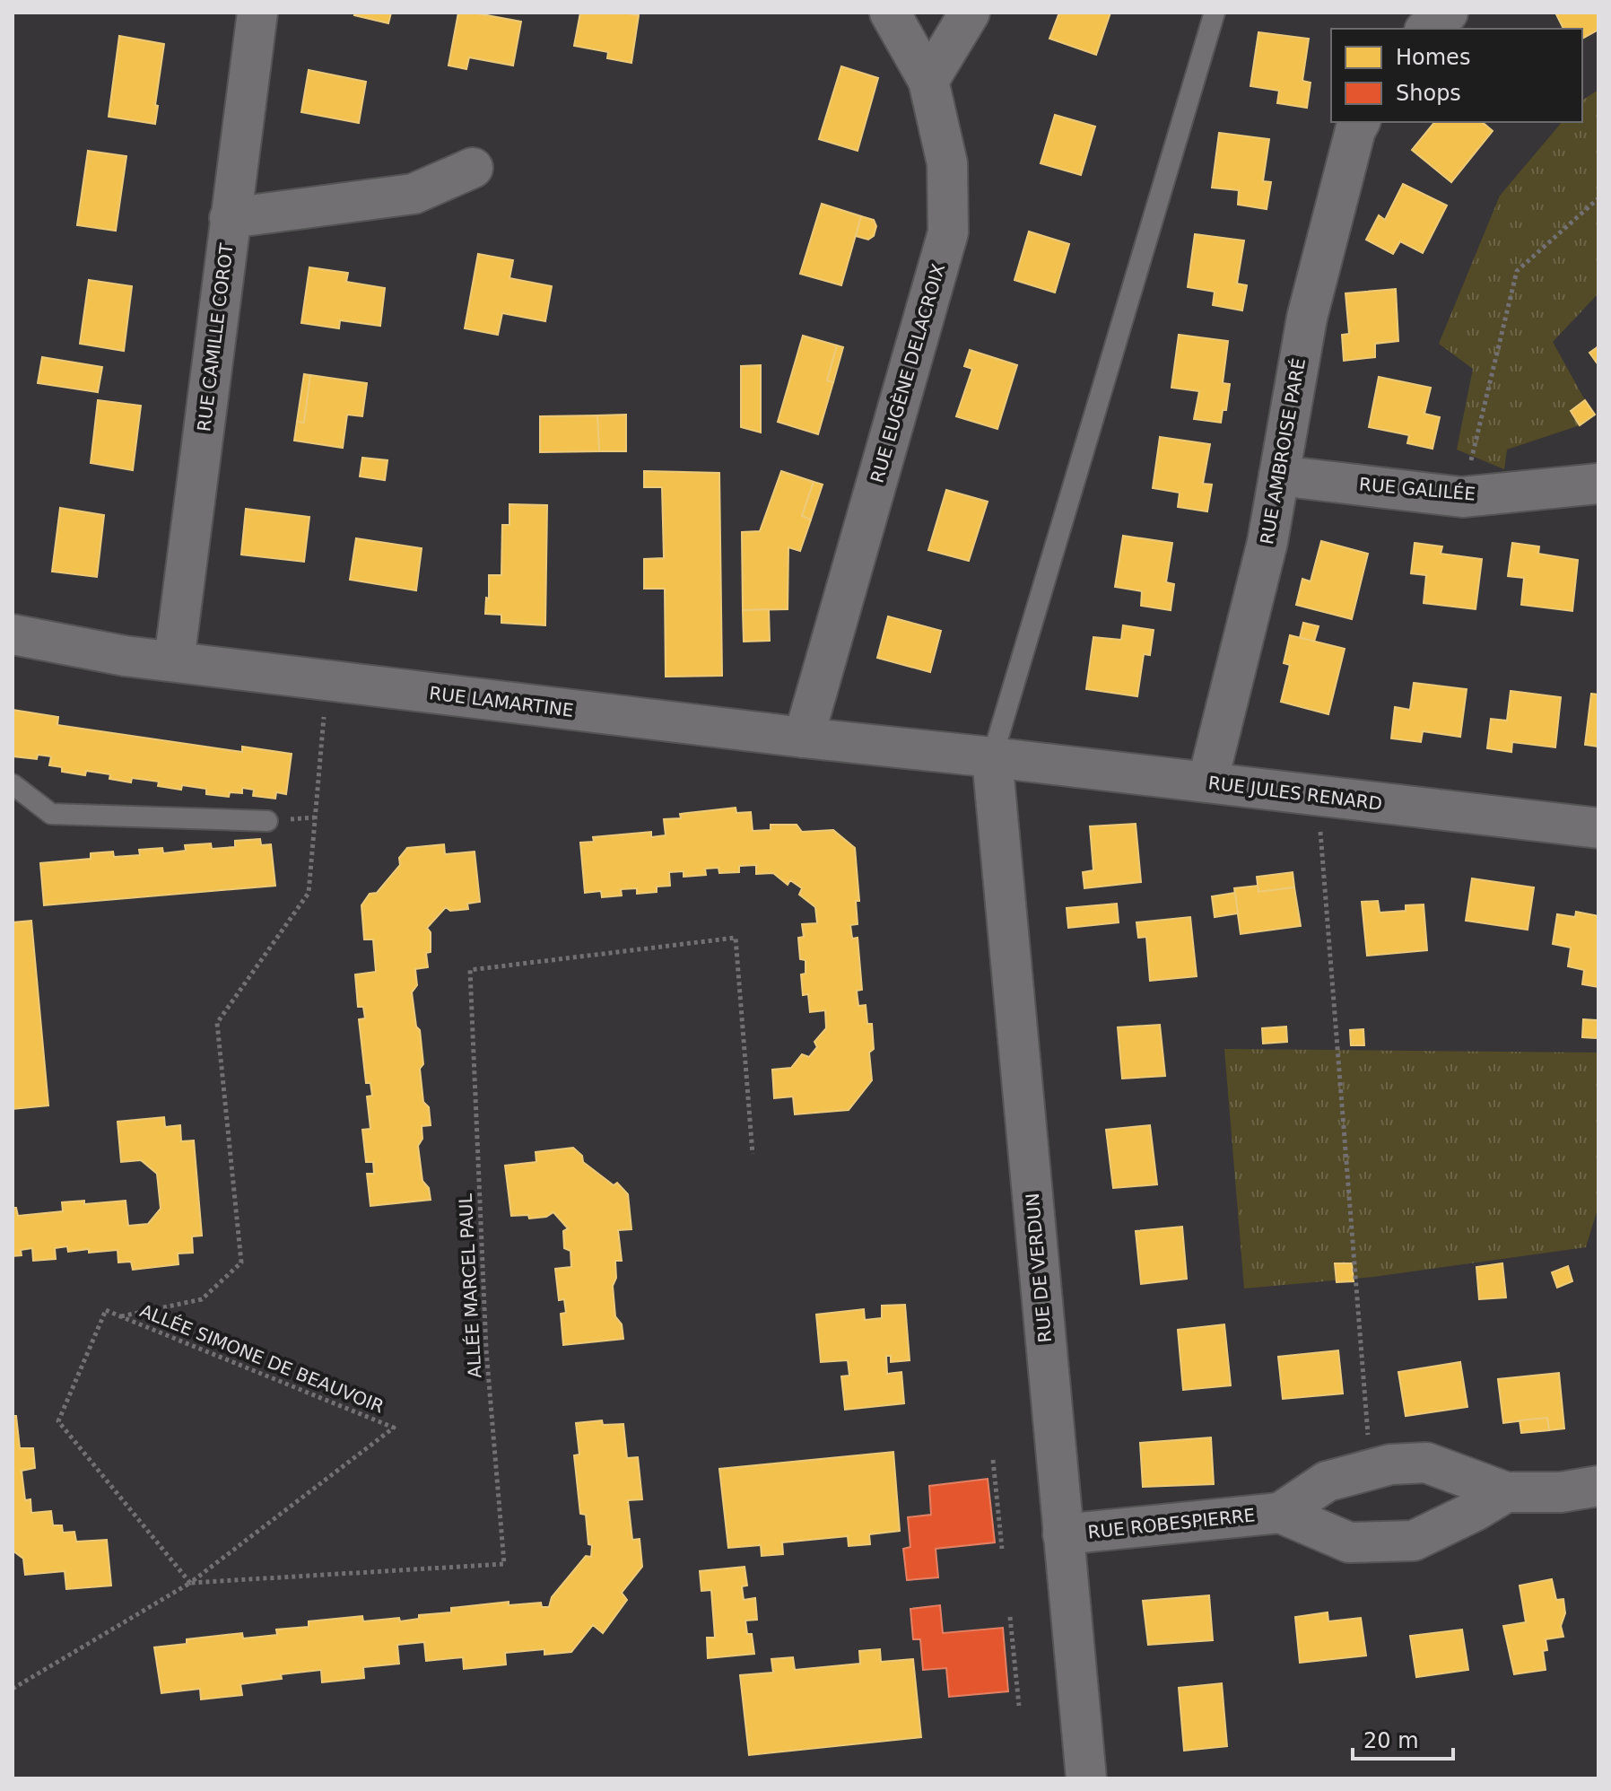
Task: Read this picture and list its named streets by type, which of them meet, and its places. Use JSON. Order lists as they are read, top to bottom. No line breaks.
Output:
{"streets":{"street":["RUE CAMILLE COROT","RUE EUGÈNE DELACROIX","RUE AMBROISE PARÉ","RUE GALILÉE","RUE LAMARTINE","RUE JULES RENARD","RUE DE VERDUN","RUE ROBESPIERRE"],"path":["ALLÉE MARCEL PAUL","ALLÉE SIMONE DE BEAUVOIR"]},"crossings":[["RUE CAMILLE COROT","RUE LAMARTINE"],["RUE EUGÈNE DELACROIX","RUE LAMARTINE"],["RUE AMBROISE PARÉ","RUE GALILÉE"],["RUE AMBROISE PARÉ","RUE JULES RENARD"],["RUE LAMARTINE","RUE JULES RENARD"],["RUE LAMARTINE","RUE DE VERDUN"],["RUE LAMARTINE","ALLÉE SIMONE DE BEAUVOIR"],["RUE JULES RENARD","RUE DE VERDUN"],["RUE DE VERDUN","RUE ROBESPIERRE"],["ALLÉE MARCEL PAUL","ALLÉE SIMONE DE BEAUVOIR"]],"legend":["Homes","Shops"],"scale_bar":"20 m"}
